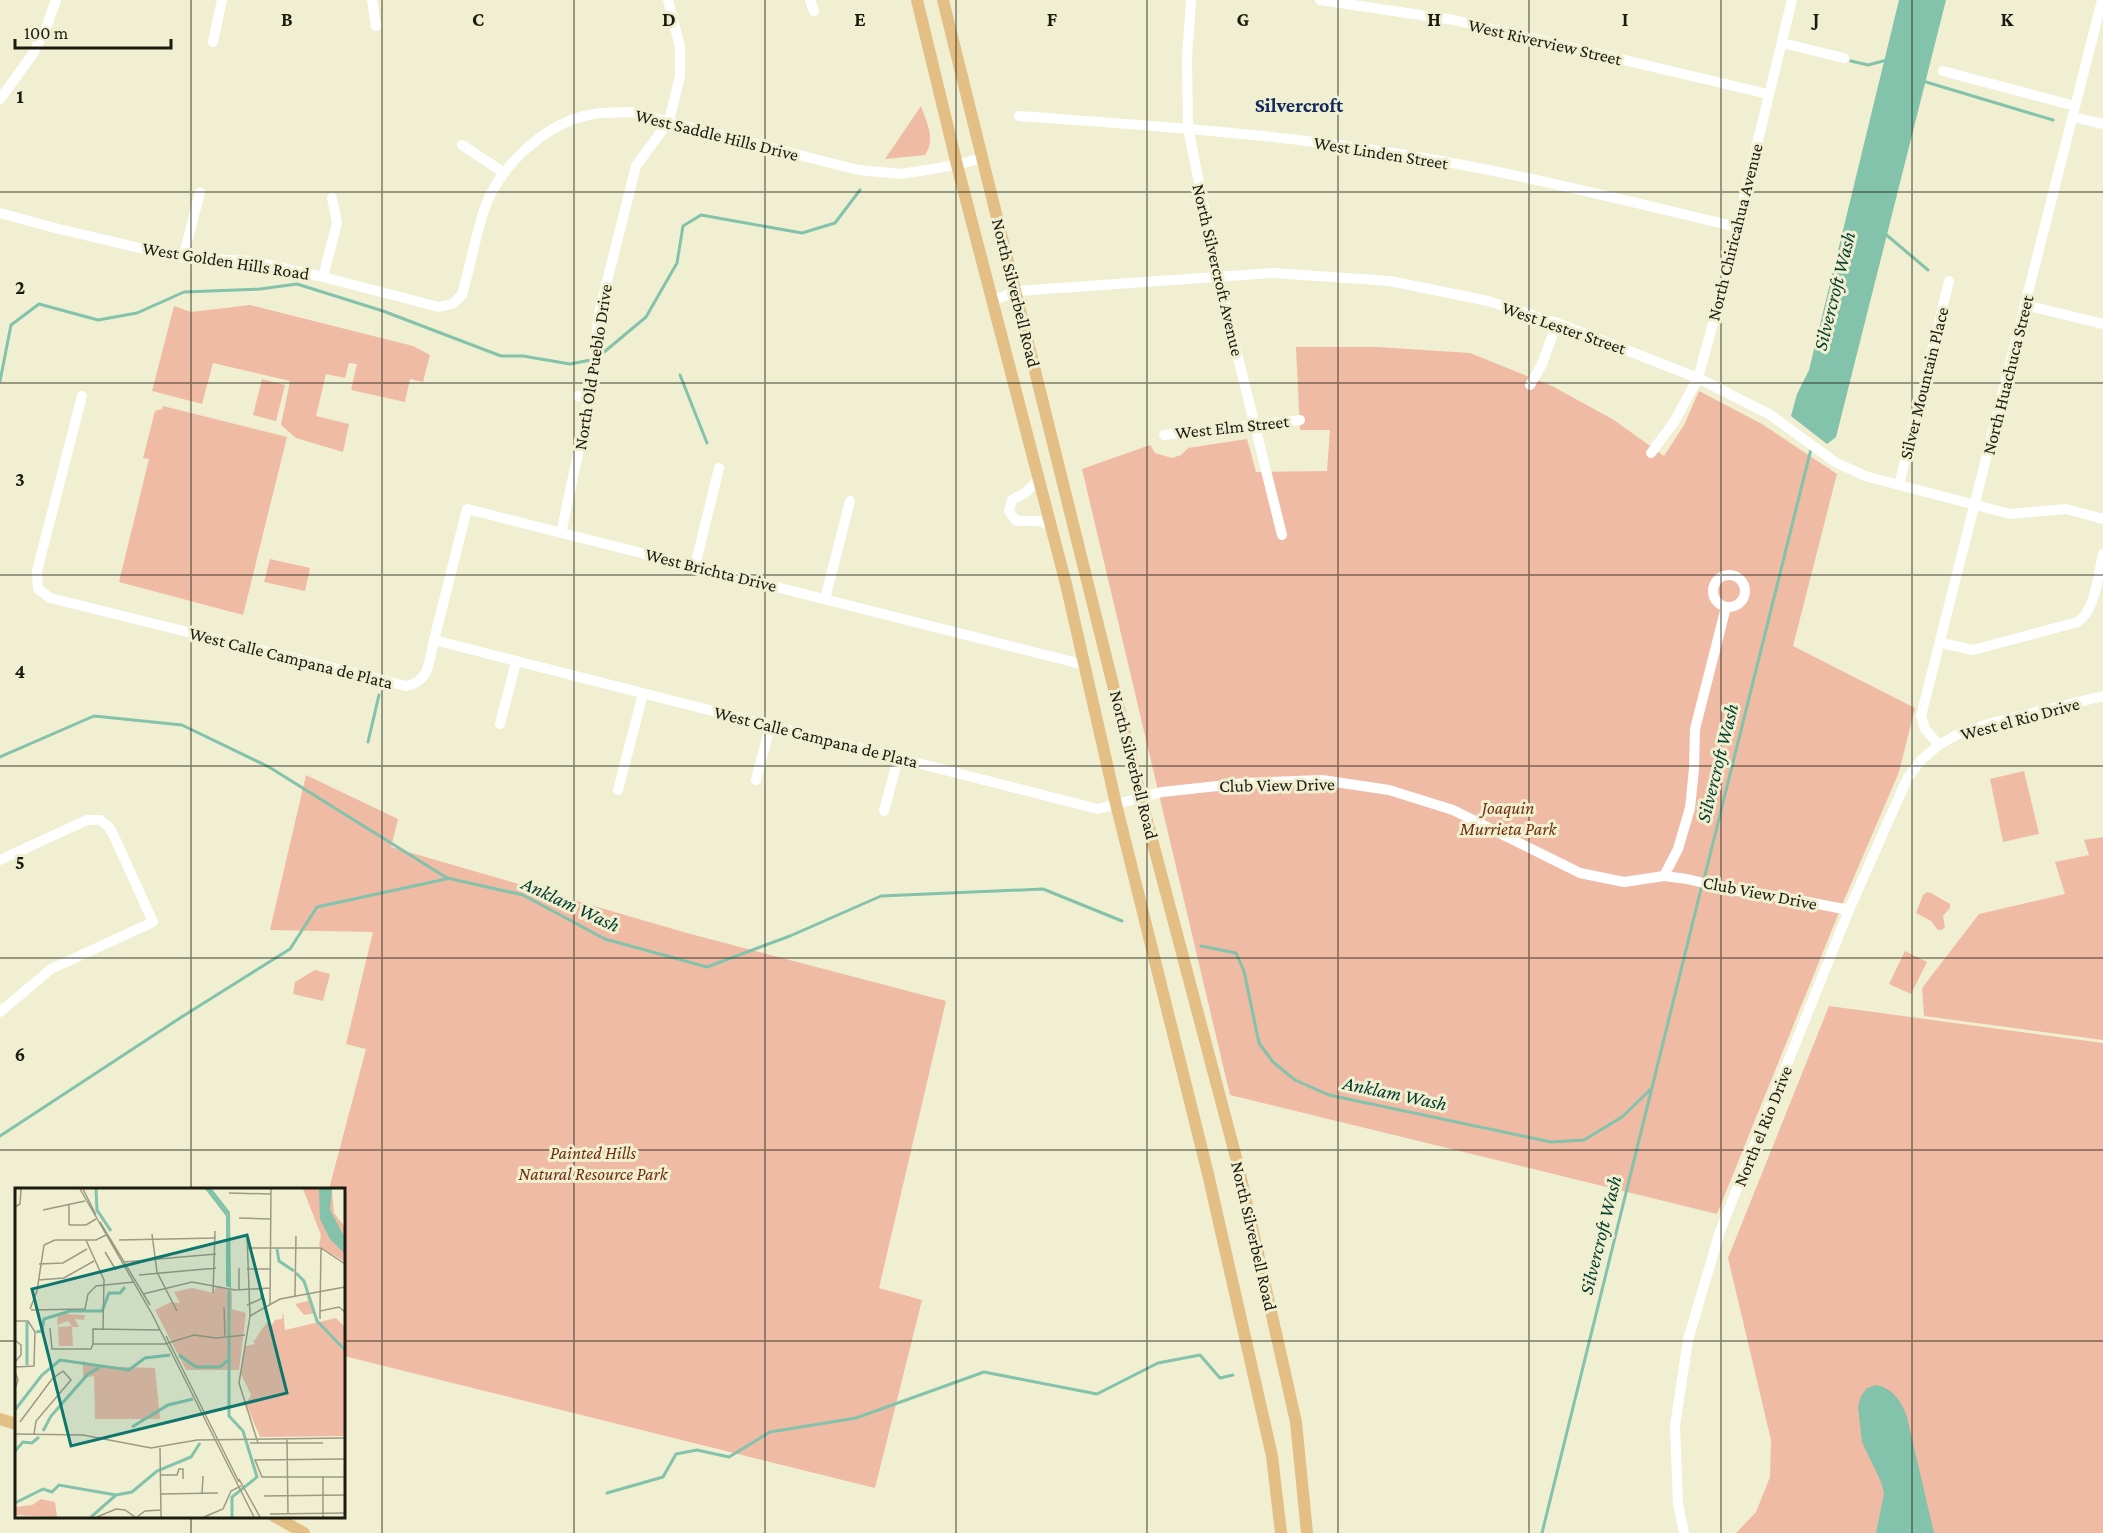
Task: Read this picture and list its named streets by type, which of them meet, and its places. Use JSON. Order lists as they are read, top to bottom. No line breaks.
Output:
{"streets":{"main road":["North Silverbell Road"],"street":["West Riverview Street","West Saddle Hills Drive","West Linden Street","North Chiricahua Avenue","West Golden Hills Road","North Silvercroft Avenue","West Lester Street","North Old Pueblo Drive","North Huachuca Street","Silver Mountain Place","West Elm Street","West Brichta Drive","West Calle Campana de Plata","West el Rio Drive","Club View Drive","North el Rio Drive"]},"crossings":[["West Riverview Street","North Chiricahua Avenue"],["West Saddle Hills Drive","West Golden Hills Road"],["West Saddle Hills Drive","North Silverbell Road"],["West Saddle Hills Drive","North Old Pueblo Drive"],["West Linden Street","North Chiricahua Avenue"],["West Linden Street","North Silvercroft Avenue"],["North Chiricahua Avenue","West Lester Street"],["North Silvercroft Avenue","West Lester Street"],["North Silvercroft Avenue","West Elm Street"],["North Silverbell Road","West Lester Street"],["North Silverbell Road","West Brichta Drive"],["North Silverbell Road","West Calle Campana de Plata"],["North Silverbell Road","Club View Drive"],["West Lester Street","North Huachuca Street"],["West Lester Street","Silver Mountain Place"],["North Old Pueblo Drive","West Brichta Drive"],["North Huachuca Street","West el Rio Drive"],["North Huachuca Street","North el Rio Drive"],["West Brichta Drive","West Calle Campana de Plata"],["West Calle Campana de Plata","Club View Drive"],["West el Rio Drive","North el Rio Drive"],["Club View Drive","North el Rio Drive"]],"districts":["Silvercroft"],"water":["Silvercroft Wash","Anklam Wash"],"parks":["Joaquin Murrieta Park","Painted Hills Natural Resource Park"],"scale_bar":"100 m","grid":{"columns":["B","C","D","E","F","G","H","I","J","K"],"rows":["1","2","3","4","5","6"]}}
